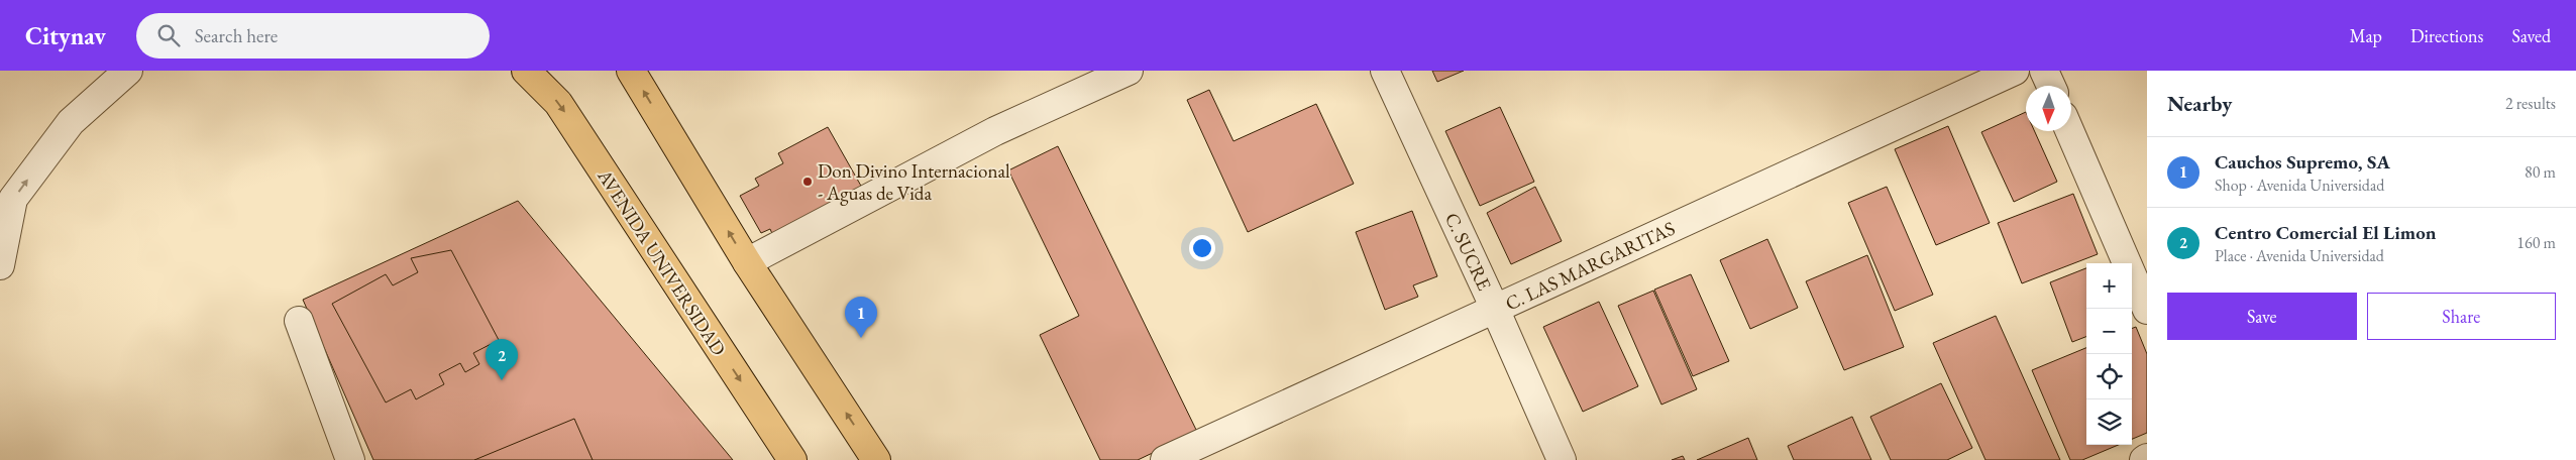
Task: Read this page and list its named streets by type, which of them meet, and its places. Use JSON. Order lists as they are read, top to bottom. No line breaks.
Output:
{"streets":{"main road":["AVENIDA UNIVERSIDAD"],"street":["C. SUCRE","C. LAS MARGARITAS"]},"crossings":[["C. SUCRE","C. LAS MARGARITAS"]],"places":["Don Divino Internacional - Aguas de Vida"],"north":"bottom","page":{"header":"Citynav","search":"Search here","nav":["Map","Directions","Saved"],"heading":["Nearby","2 results"],"list":[{"mark":"1","name":"Cauchos Supremo, SA","note":"Shop · Avenida Universidad","value":"80 m"},{"mark":"2","name":"Centro Comercial El Limon","note":"Place · Avenida Universidad","value":"160 m"}],"map_buttons":["+","−"],"buttons":["Save","Share"],"pins":["1","2"]}}
